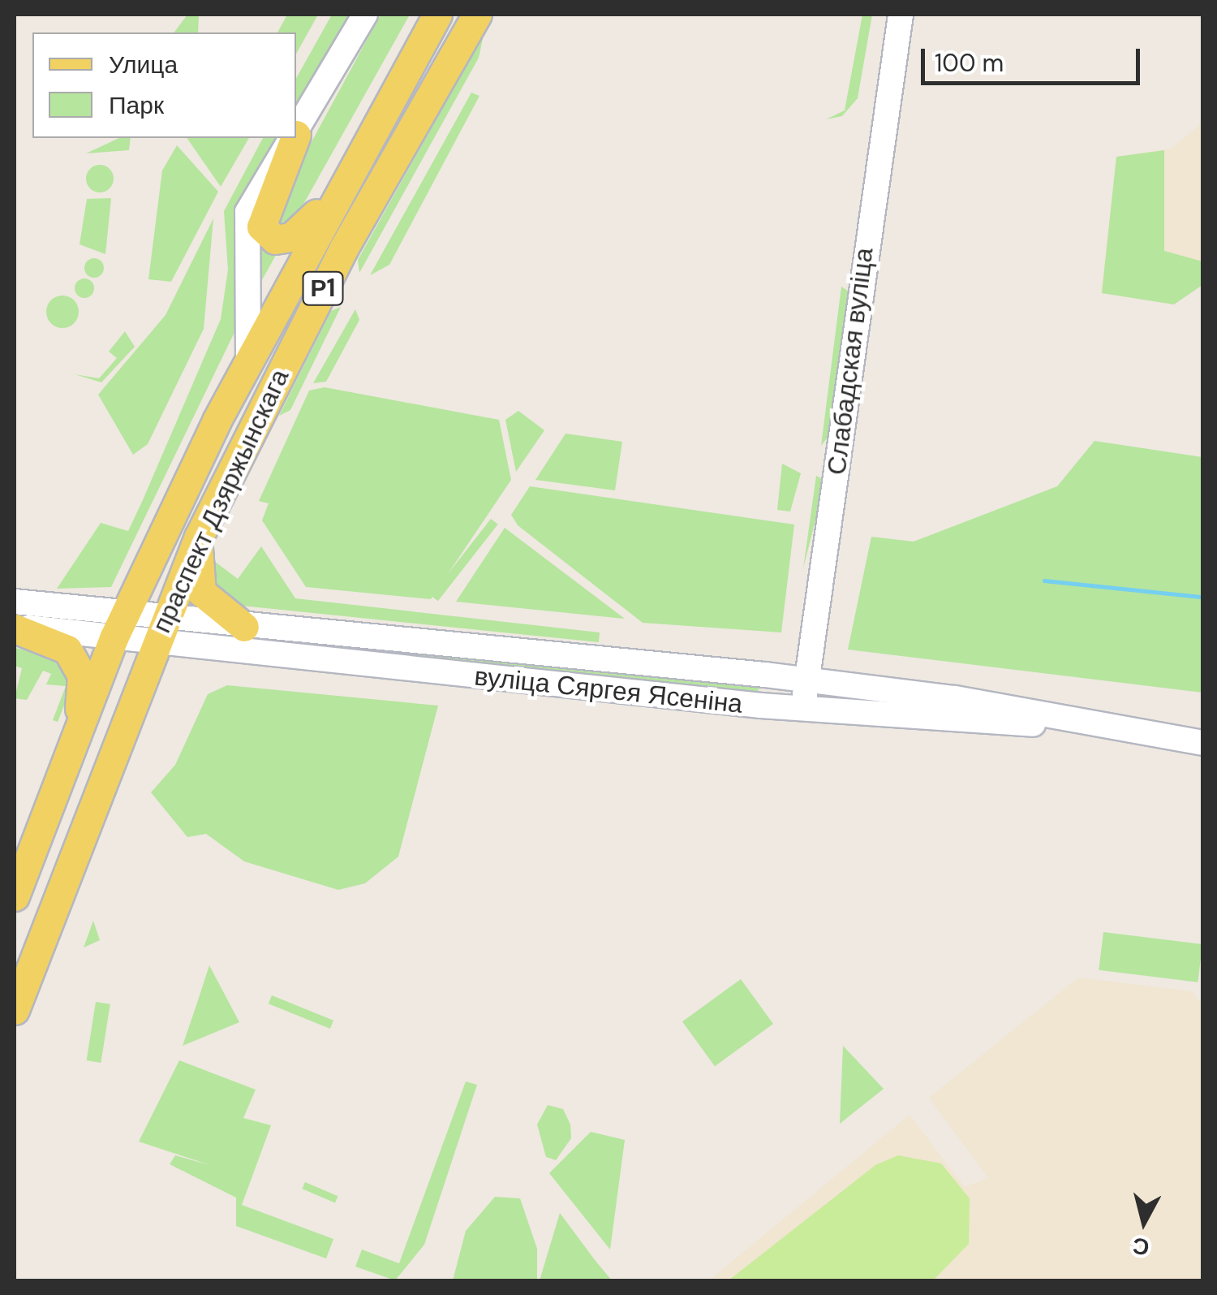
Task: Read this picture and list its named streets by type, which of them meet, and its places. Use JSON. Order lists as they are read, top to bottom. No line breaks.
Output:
{"streets":{"main road":["Р1","Слабадская вуліца","праспект Дзяржынскага","вуліца Сяргея Ясеніна"]},"crossings":[["Слабадская вуліца","вуліца Сяргея Ясеніна"],["праспект Дзяржынскага","вуліца Сяргея Ясеніна"]],"legend":["Улица","Парк"],"scale_bar":"100 m","north":"bottom"}
